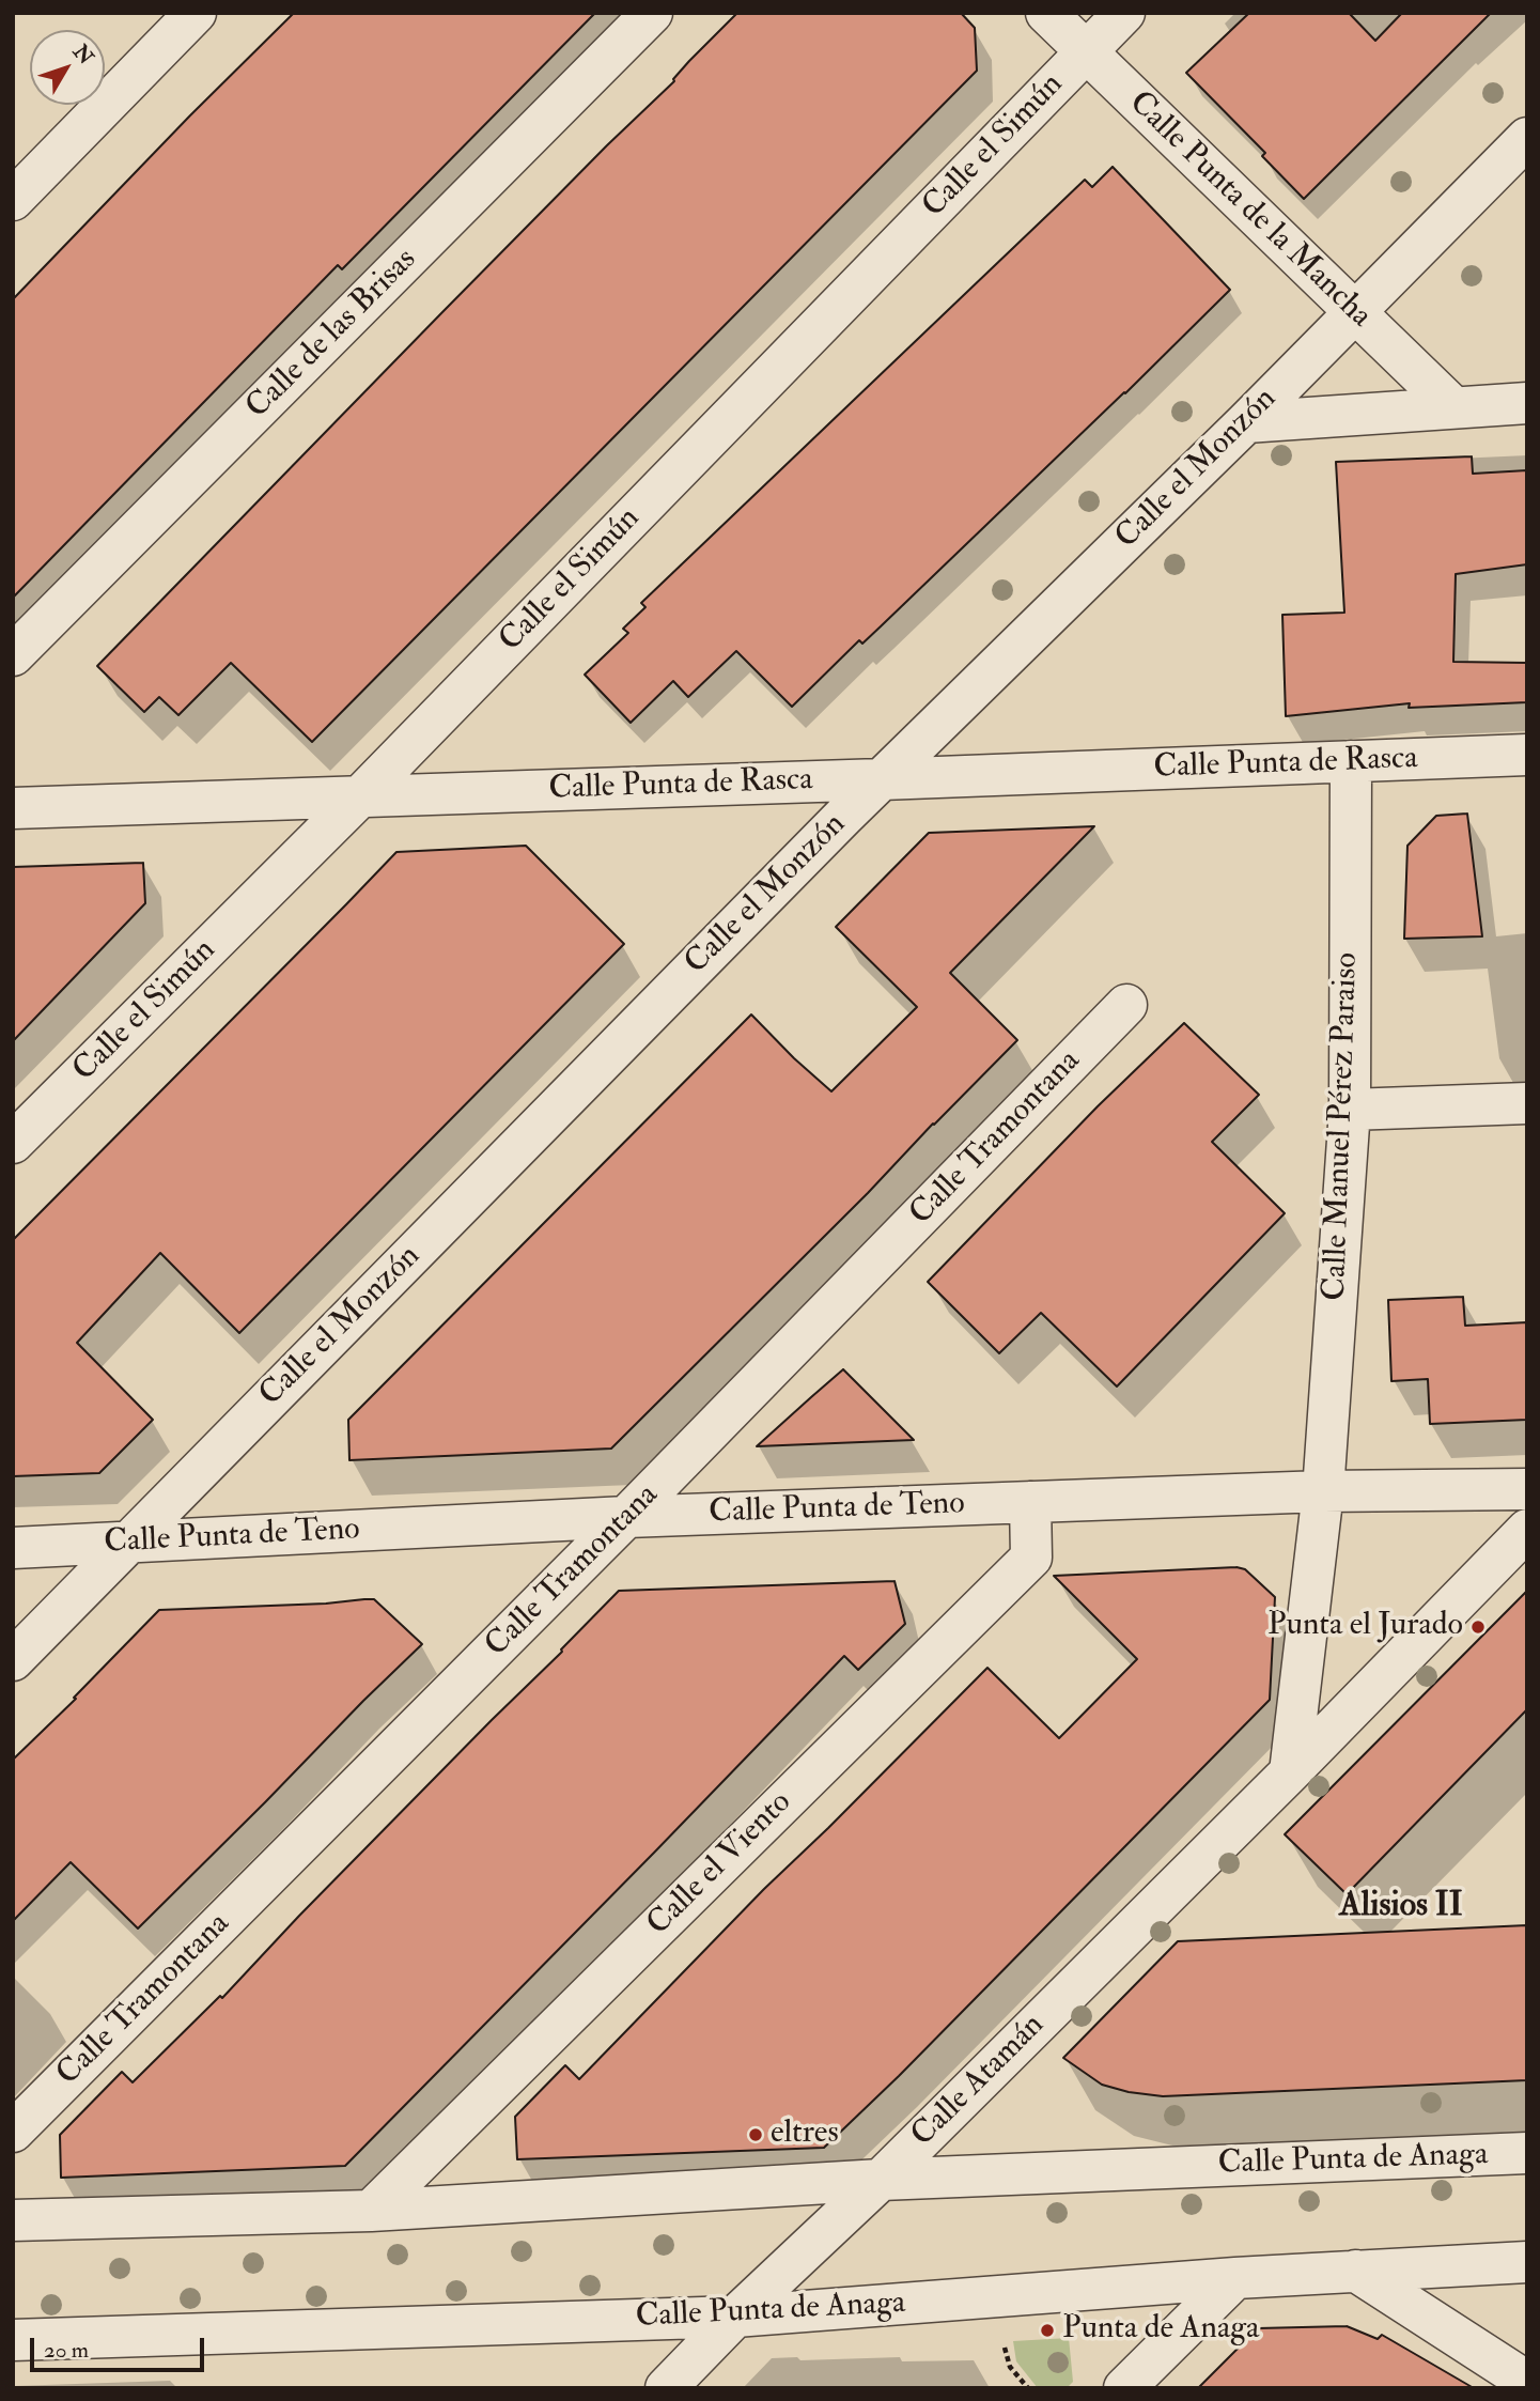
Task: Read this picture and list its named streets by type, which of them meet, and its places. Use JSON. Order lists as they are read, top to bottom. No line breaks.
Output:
{"streets":{"street":["Calle el Simún","Calle Punta de la Mancha","Calle de las Brisas","Calle el Monzón","Calle Punta de Rasca","Calle Manuel Pérez Paraiso","Calle Tramontana","Calle Punta de Teno","Calle el Viento","Calle Atamán","Calle Punta de Anaga"]},"crossings":[["Calle el Simún","Calle Punta de la Mancha"],["Calle el Simún","Calle Punta de Rasca"],["Calle Punta de la Mancha","Calle el Monzón"],["Calle el Monzón","Calle Punta de Rasca"],["Calle el Monzón","Calle Punta de Teno"],["Calle Punta de Rasca","Calle Manuel Pérez Paraiso"],["Calle Manuel Pérez Paraiso","Calle Punta de Teno"],["Calle Tramontana","Calle Punta de Teno"],["Calle Punta de Teno","Calle el Viento"],["Calle el Viento","Calle Punta de Anaga"],["Calle Atamán","Calle Punta de Anaga"]],"districts":["Alisios II"],"places":["Punta el Jurado","eltres","Punta de Anaga"],"scale_bar":"20 m","north":"top right"}
